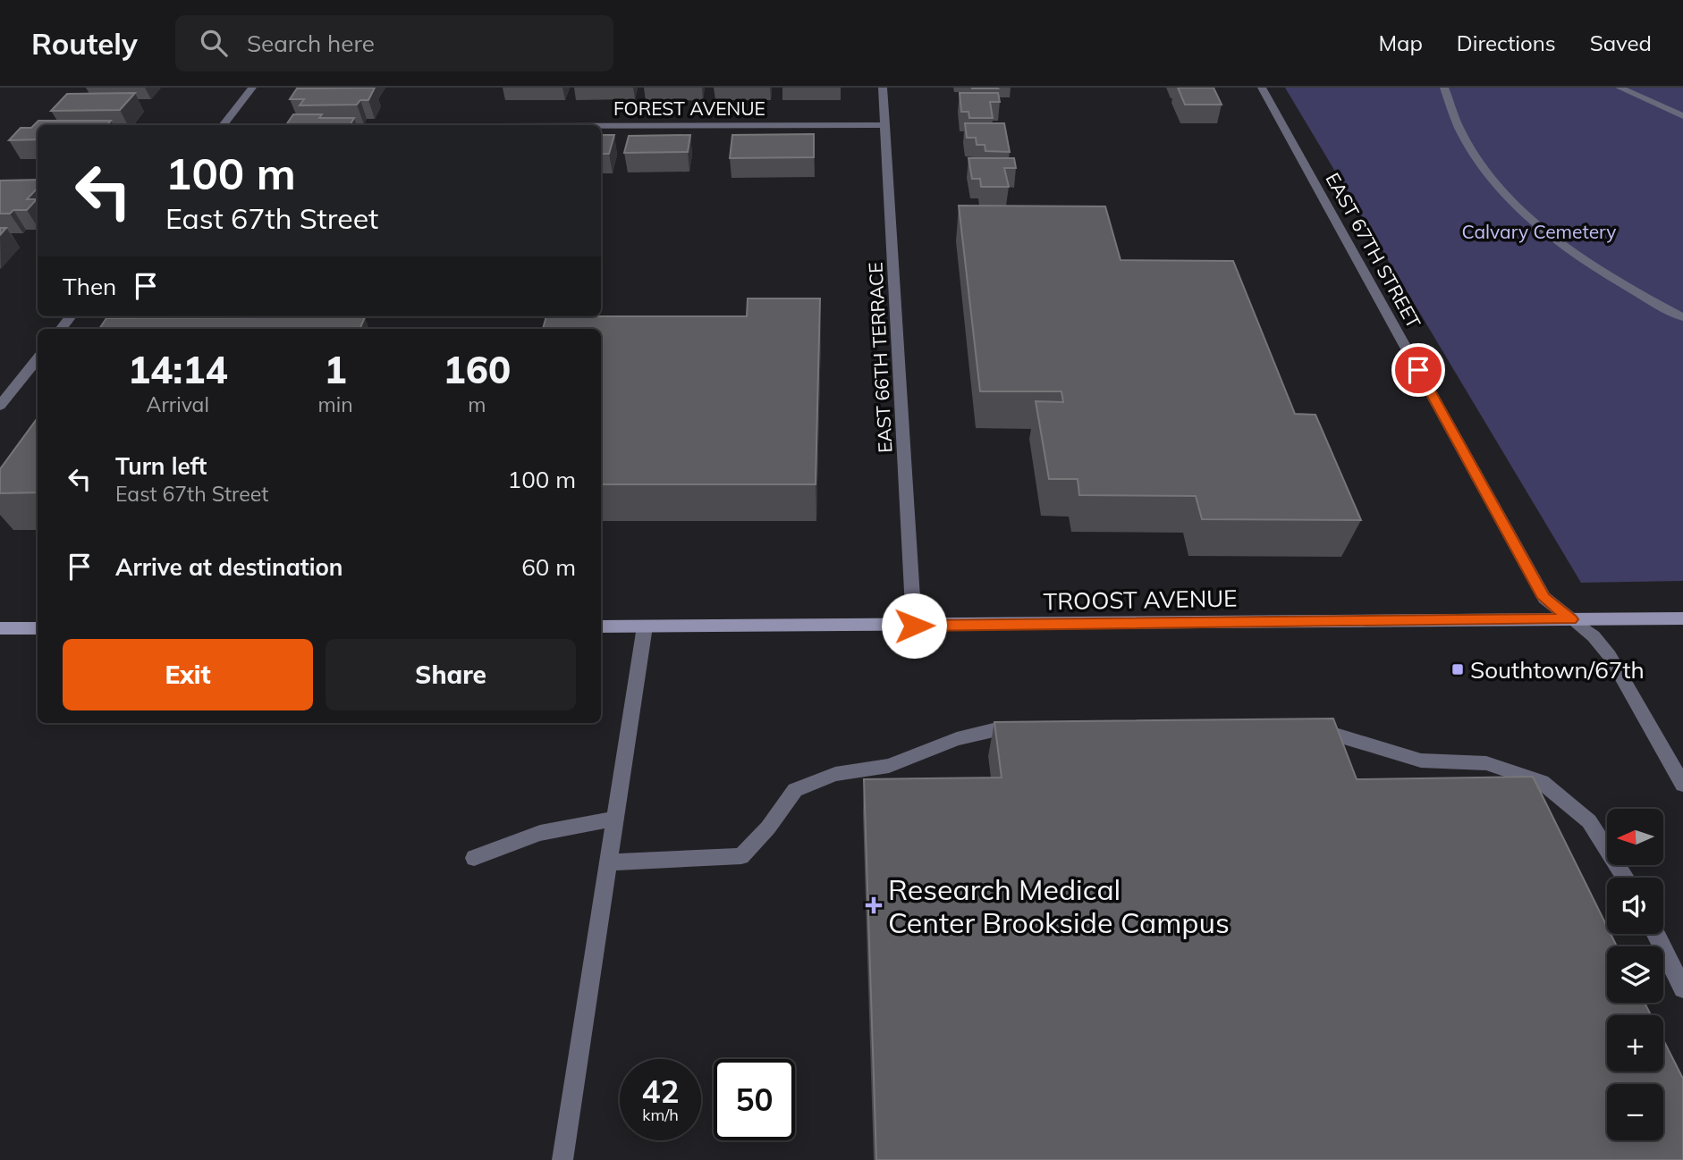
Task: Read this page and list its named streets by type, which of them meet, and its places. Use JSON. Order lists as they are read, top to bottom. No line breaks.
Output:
{"streets":{"main road":["TROOST AVENUE"],"street":["FOREST AVENUE","EAST 67TH STREET","EAST 66TH TERRACE"]},"crossings":[["FOREST AVENUE","EAST 66TH TERRACE"],["EAST 67TH STREET","TROOST AVENUE"],["EAST 66TH TERRACE","TROOST AVENUE"]],"parks":["Calvary Cemetery"],"places":{"transit":["Southtown/67th"],"health":["Research Medical Center Brookside Campus"]},"north":"left","page":{"header":"Routely","search":"Search here","nav":["Map","Directions","Saved"],"turn":["100 m","East 67th Street"],"then":"Then","eta":["14:14","Arrival","1","min","160","m"],"list":[{"name":"Turn left","note":"East 67th Street","value":"100 m"},{"name":"Arrive at destination","value":"60 m"}],"buttons":["Exit","Share"],"map_buttons":["+","−"],"speed":"42 km/h","limit":"50"}}
